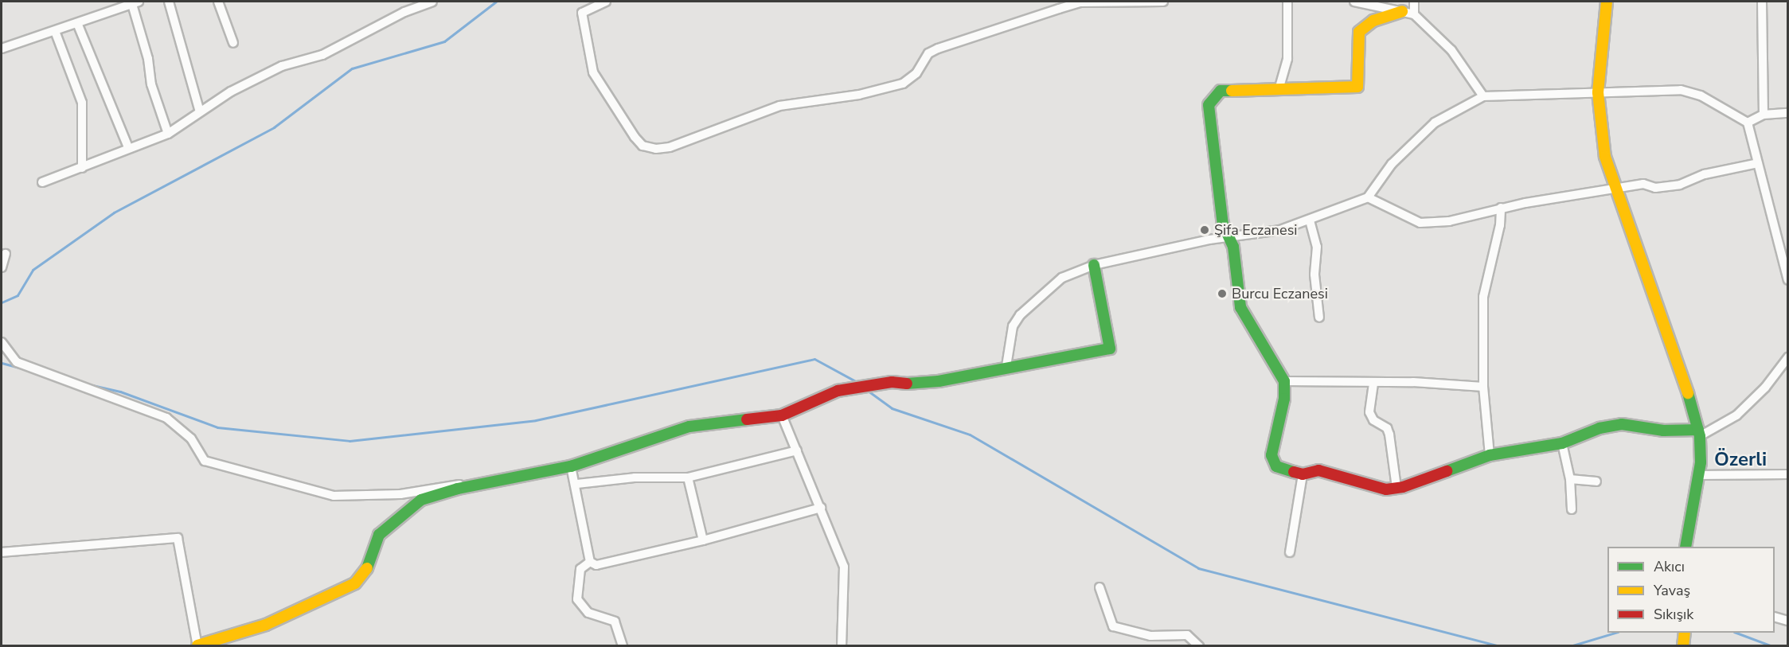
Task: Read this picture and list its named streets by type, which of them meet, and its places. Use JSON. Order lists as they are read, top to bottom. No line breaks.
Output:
{"districts":["Özerli"],"places":["Şifa Eczanesi","Burcu Eczanesi"],"legend":["Akıcı","Yavaş","Sıkışık"]}
